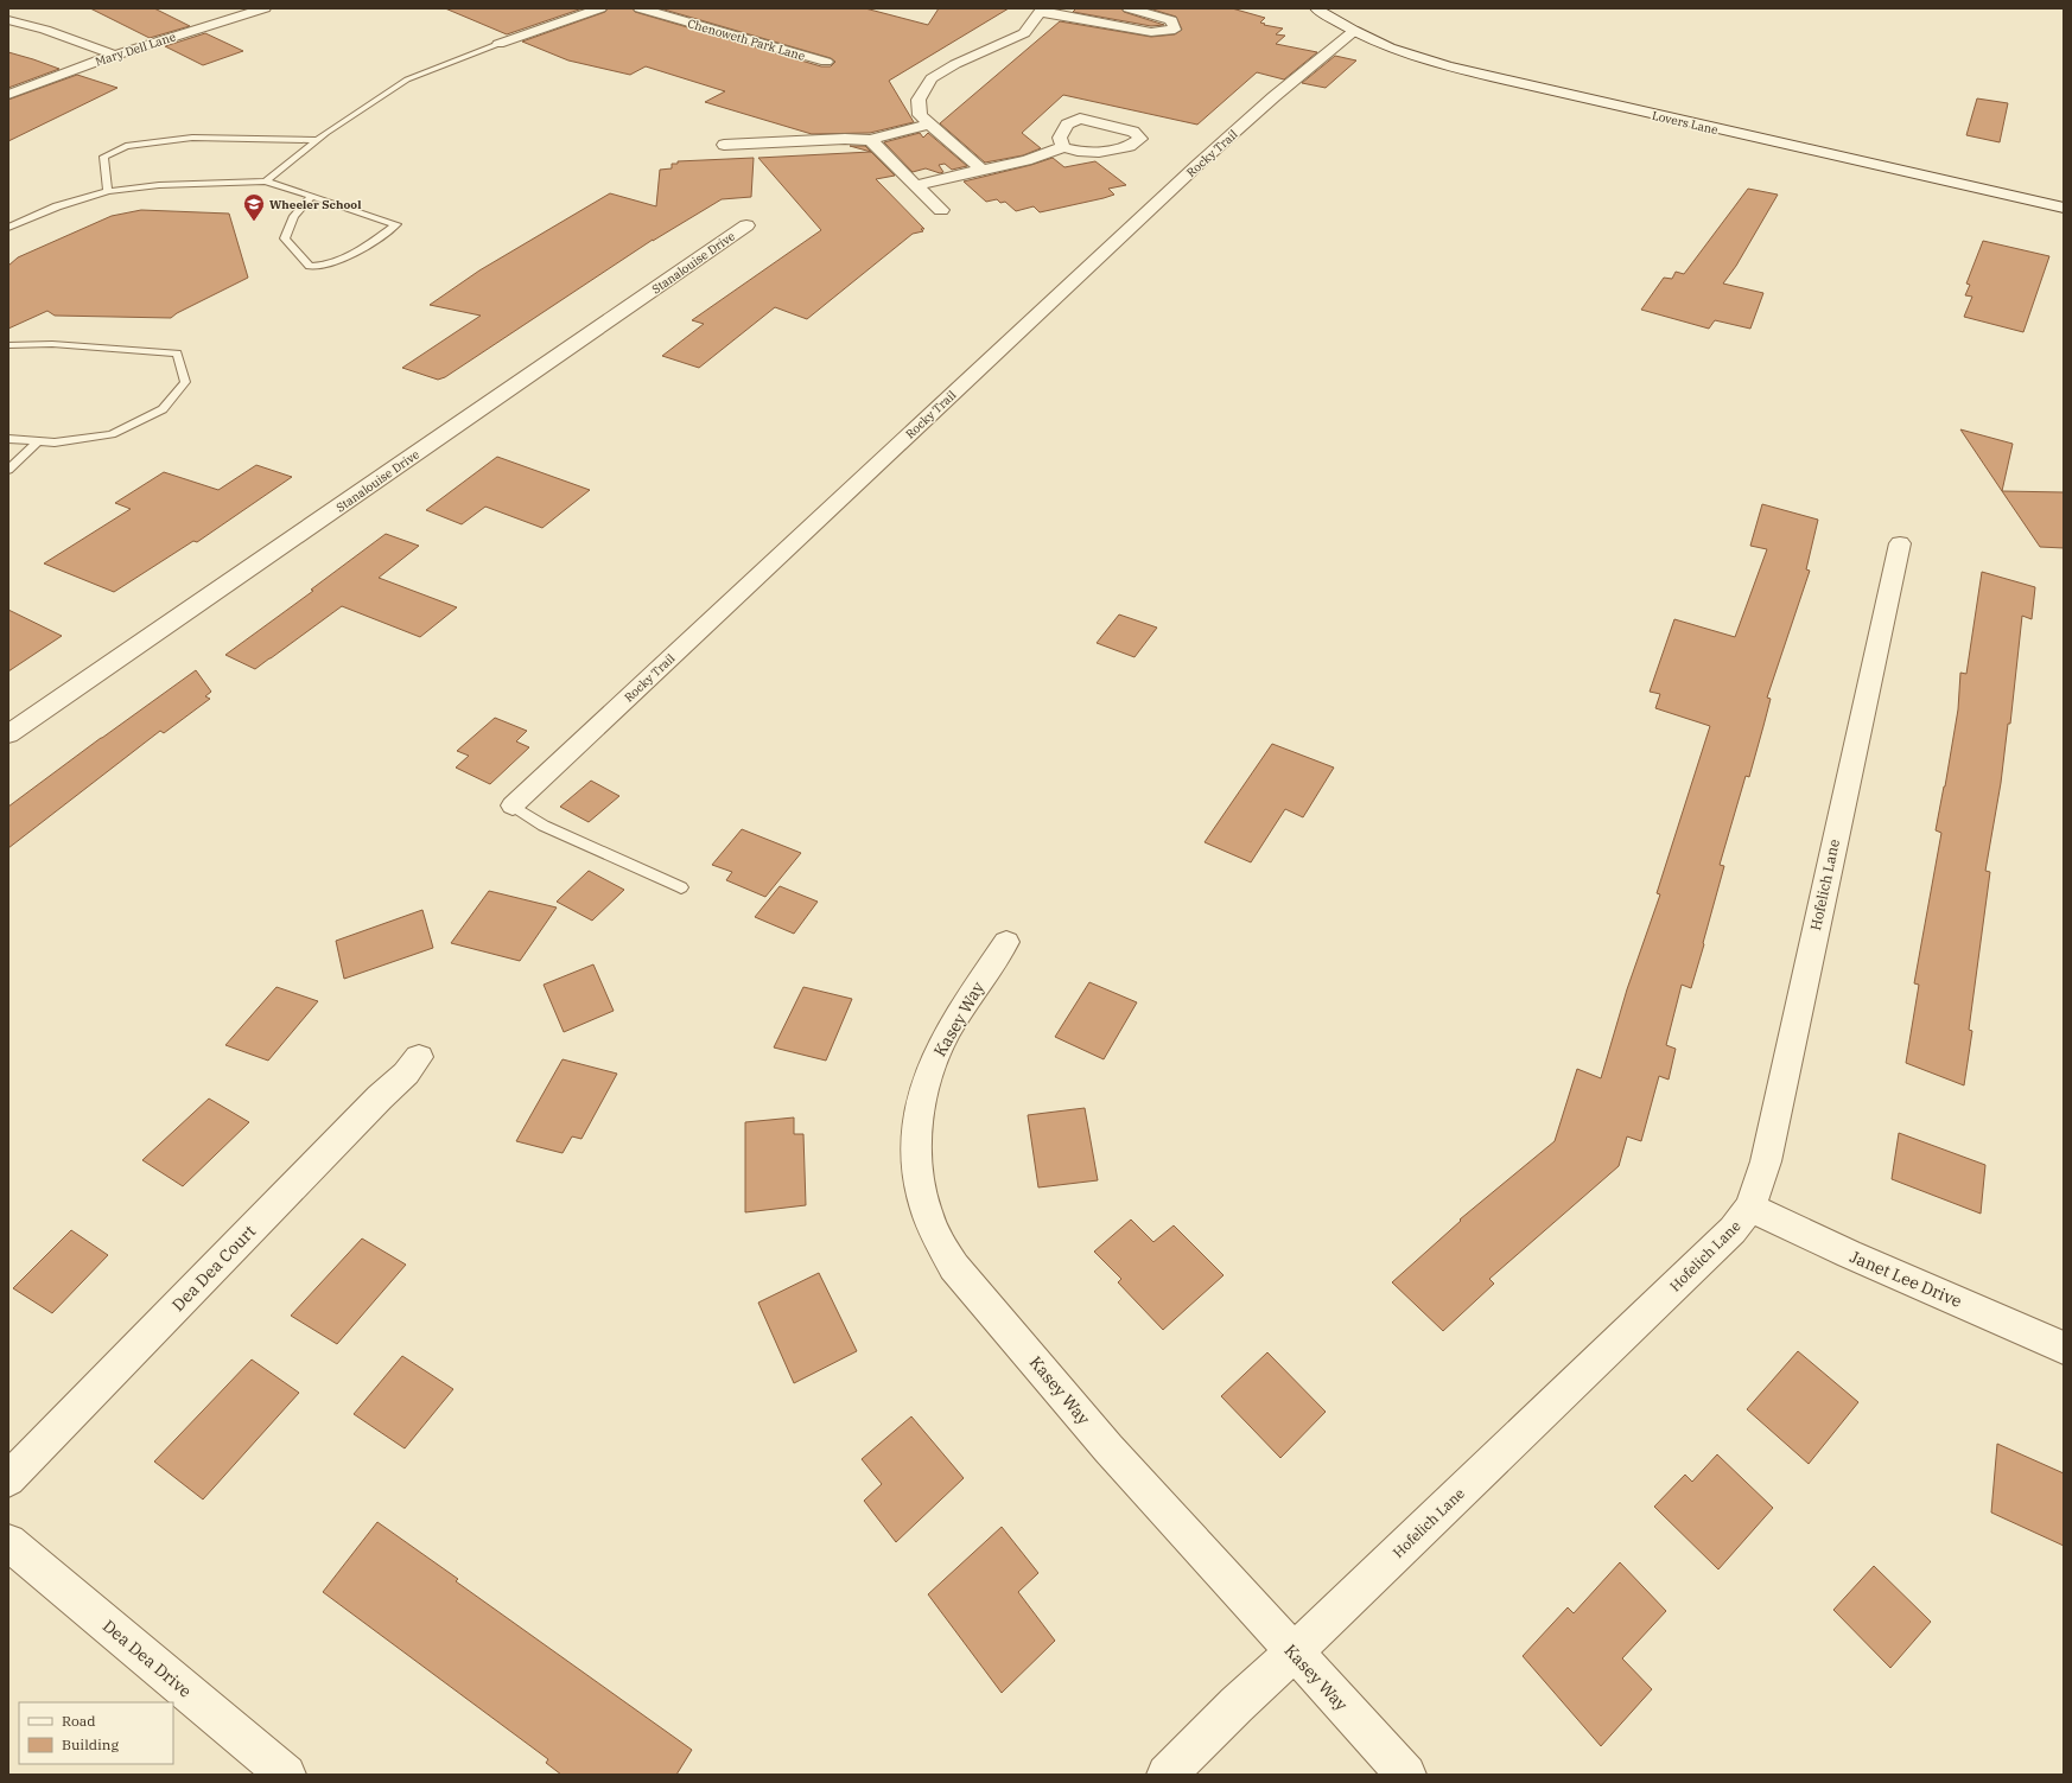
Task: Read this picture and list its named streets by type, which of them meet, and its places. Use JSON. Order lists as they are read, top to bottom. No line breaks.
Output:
{"streets":{"street":["Chenoweth Park Lane","Mary Dell Lane","Lovers Lane","Rocky Trail","Stanalouise Drive","Hofelich Lane","Kasey Way","Dea Dea Court","Janet Lee Drive","Dea Dea Drive"]},"crossings":[["Lovers Lane","Rocky Trail"],["Hofelich Lane","Kasey Way"],["Hofelich Lane","Janet Lee Drive"]],"places":{"school or university":["Wheeler School"]},"legend":["Road","Building"]}
